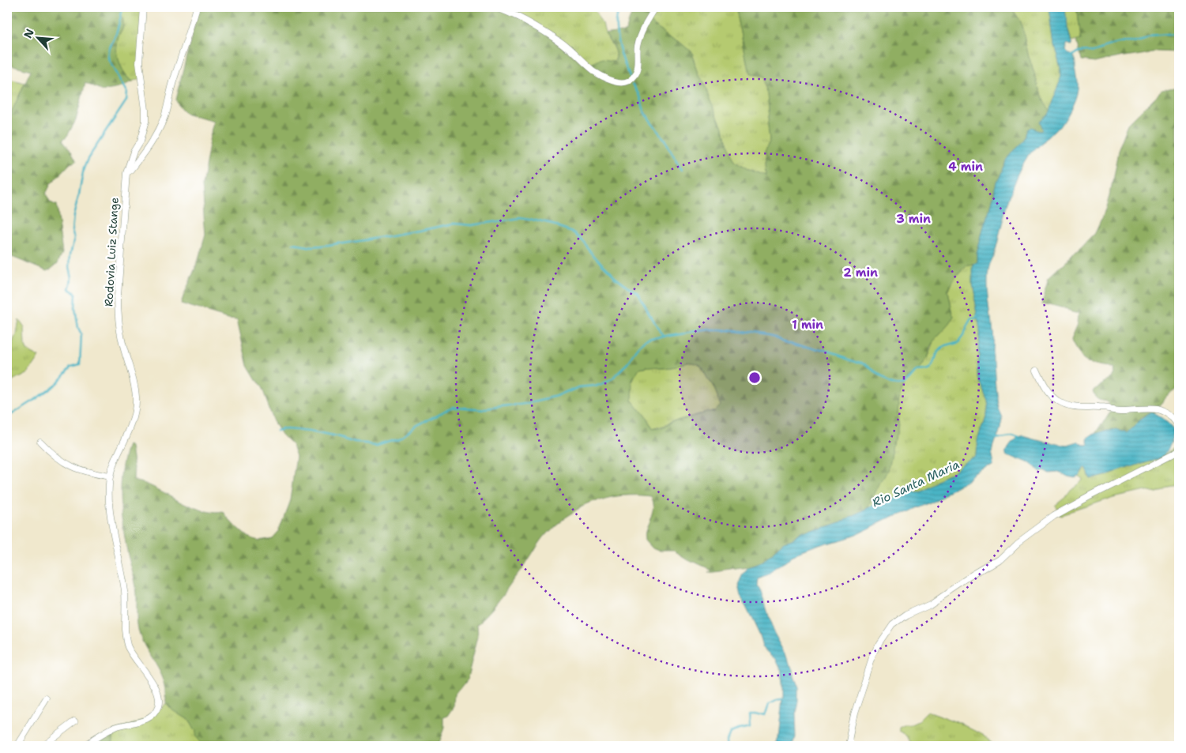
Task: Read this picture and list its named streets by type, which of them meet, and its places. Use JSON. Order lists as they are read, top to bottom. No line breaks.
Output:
{"streets":{"street":["Rodovia Luiz Stange"]},"water":["Rio Santa Maria"],"north":"top left","rings":["4 min","3 min","2 min","1 min"]}
